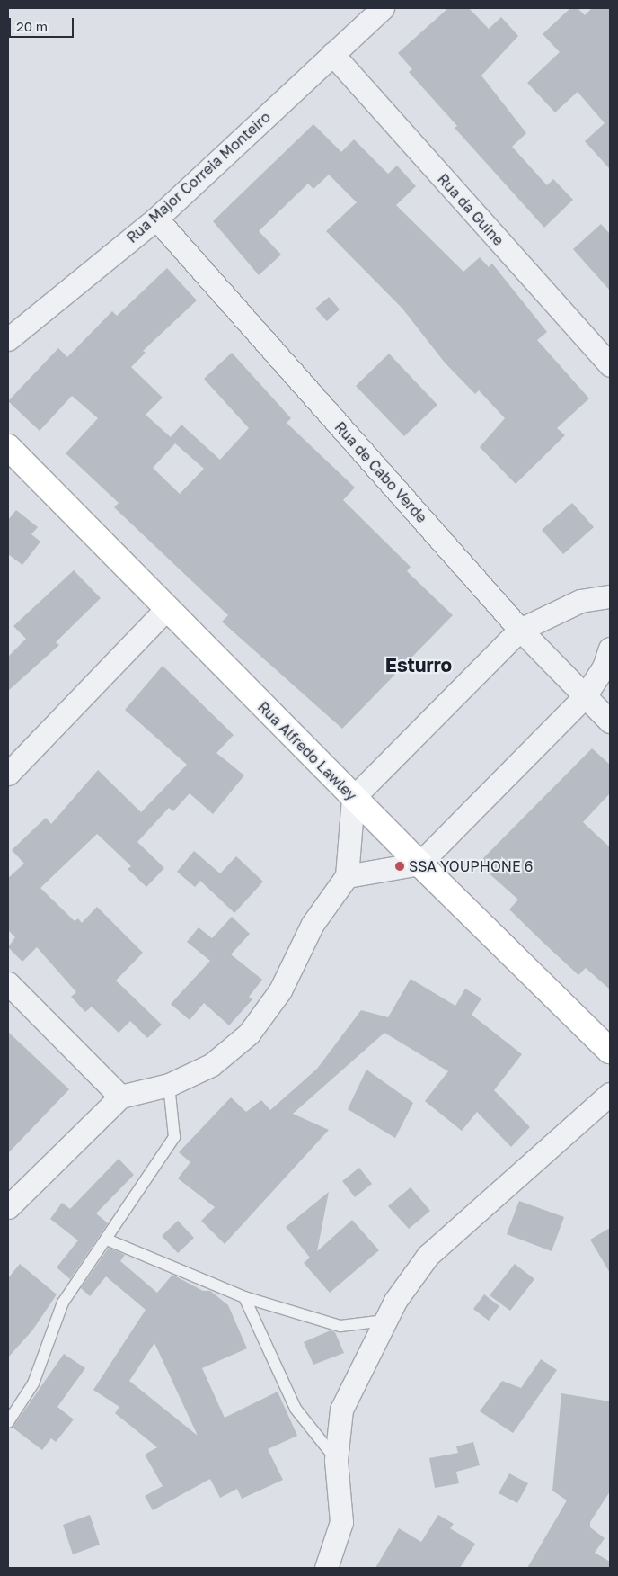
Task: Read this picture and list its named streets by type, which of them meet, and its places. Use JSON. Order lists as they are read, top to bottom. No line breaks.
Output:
{"streets":{"main road":["Rua Alfredo Lawley"],"street":["Rua Major Correia Monteiro","Rua da Guine","Rua de Cabo Verde"]},"crossings":[["Rua Major Correia Monteiro","Rua da Guine"],["Rua Major Correia Monteiro","Rua de Cabo Verde"]],"districts":["Esturro"],"places":["SSA YOUPHONE 6"],"scale_bar":"20 m"}
